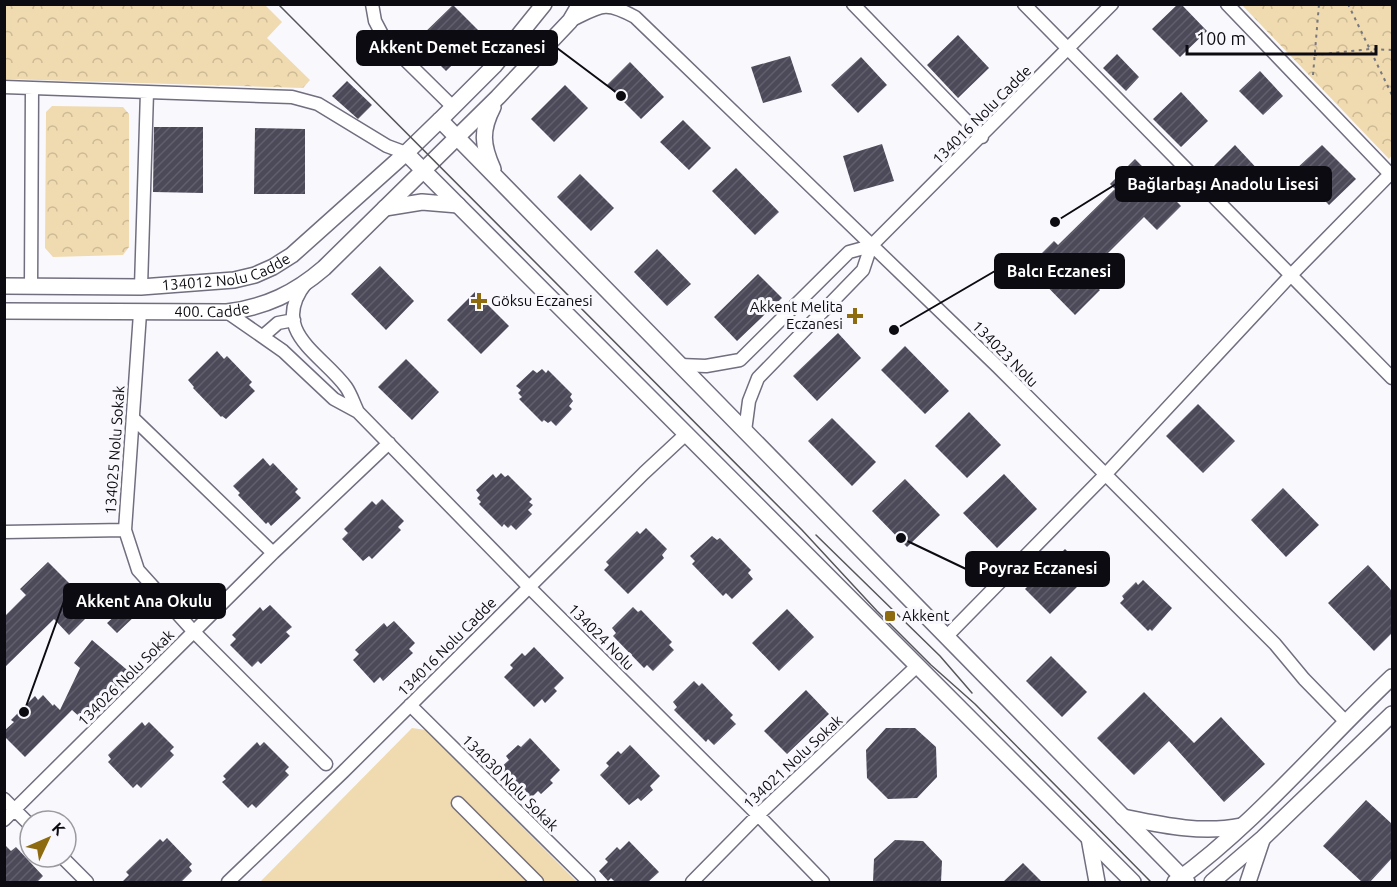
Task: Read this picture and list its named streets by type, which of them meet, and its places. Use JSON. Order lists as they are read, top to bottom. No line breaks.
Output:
{"streets":{"main road":["134012 Nolu Cadde","400. Cadde"],"street":["134016 Nolu Cadde","134023 Nolu","134025 Nolu Sokak","134024 Nolu","134026 Nolu Sokak","134021 Nolu Sokak","134030 Nolu Sokak"]},"crossings":[["134016 Nolu Cadde","134023 Nolu"],["134016 Nolu Cadde","134024 Nolu"],["134016 Nolu Cadde","134030 Nolu Sokak"],["400. Cadde","134025 Nolu Sokak"],["400. Cadde","134024 Nolu"],["134025 Nolu Sokak","134026 Nolu Sokak"],["134024 Nolu","134026 Nolu Sokak"],["134024 Nolu","134021 Nolu Sokak"]],"places":{"other":["Akkent Demet Eczanesi","Bağlarbaşı Anadolu Lisesi","Balcı Eczanesi","Poyraz Eczanesi","Akkent Ana Okulu"],"health":["Göksu Eczanesi","Akkent Melita Eczanesi"],"transit":["Akkent"]},"scale_bar":"100 m","north":"top right"}
